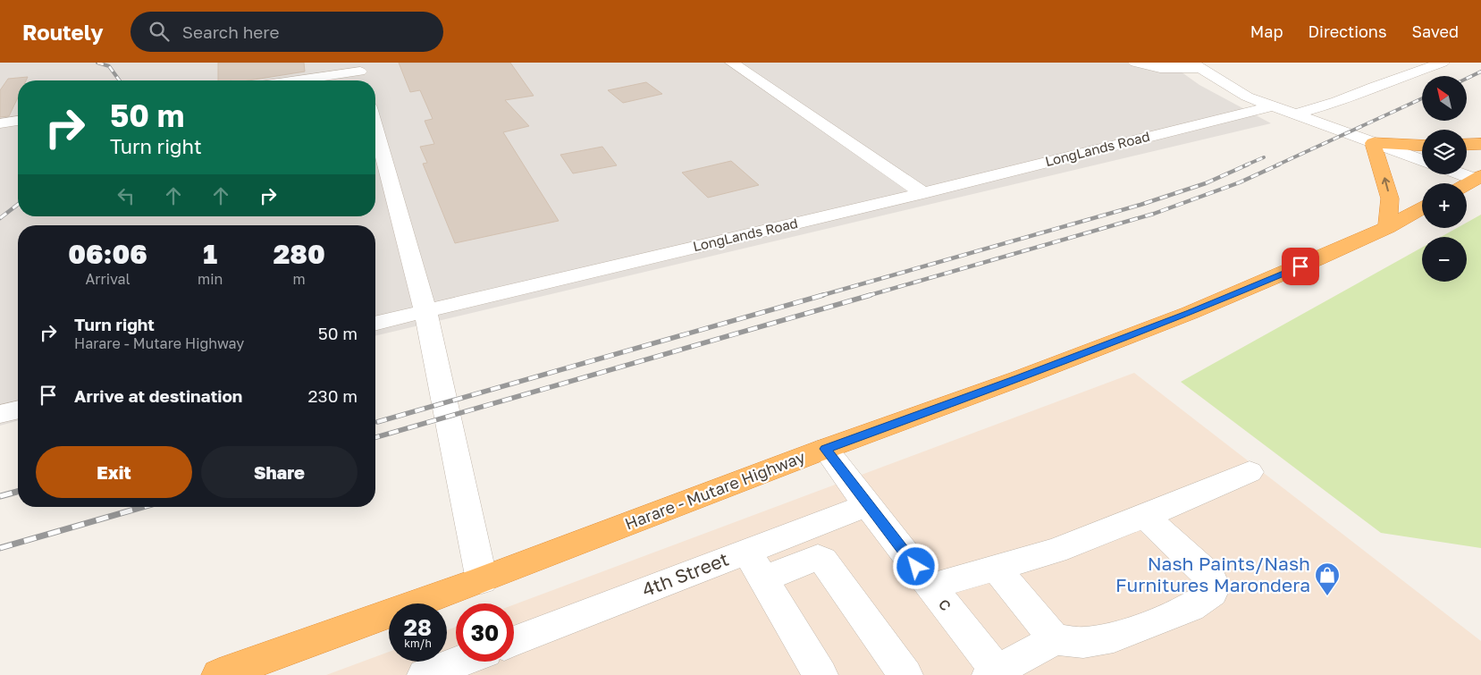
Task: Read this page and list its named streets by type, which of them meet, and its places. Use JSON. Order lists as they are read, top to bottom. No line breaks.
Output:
{"streets":{"highway":["Harare - Mutare Highway"],"street":["LongLands Road","4th Street","c"]},"crossings":[["Harare - Mutare Highway","c"],["4th Street","c"]],"places":{"shop":["Nash Paints/Nash Furnitures Marondera"]},"north":"top left","page":{"header":"Routely","search":"Search here","nav":["Map","Directions","Saved"],"map_buttons":["+","−"],"turn":["50 m","Turn right"],"eta":["06:06","Arrival","1","min","280","m"],"list":[{"name":"Turn right","note":"Harare - Mutare Highway","value":"50 m"},{"name":"Arrive at destination","value":"230 m"}],"buttons":["Exit","Share"],"speed":"28 km/h","limit":"30"}}
